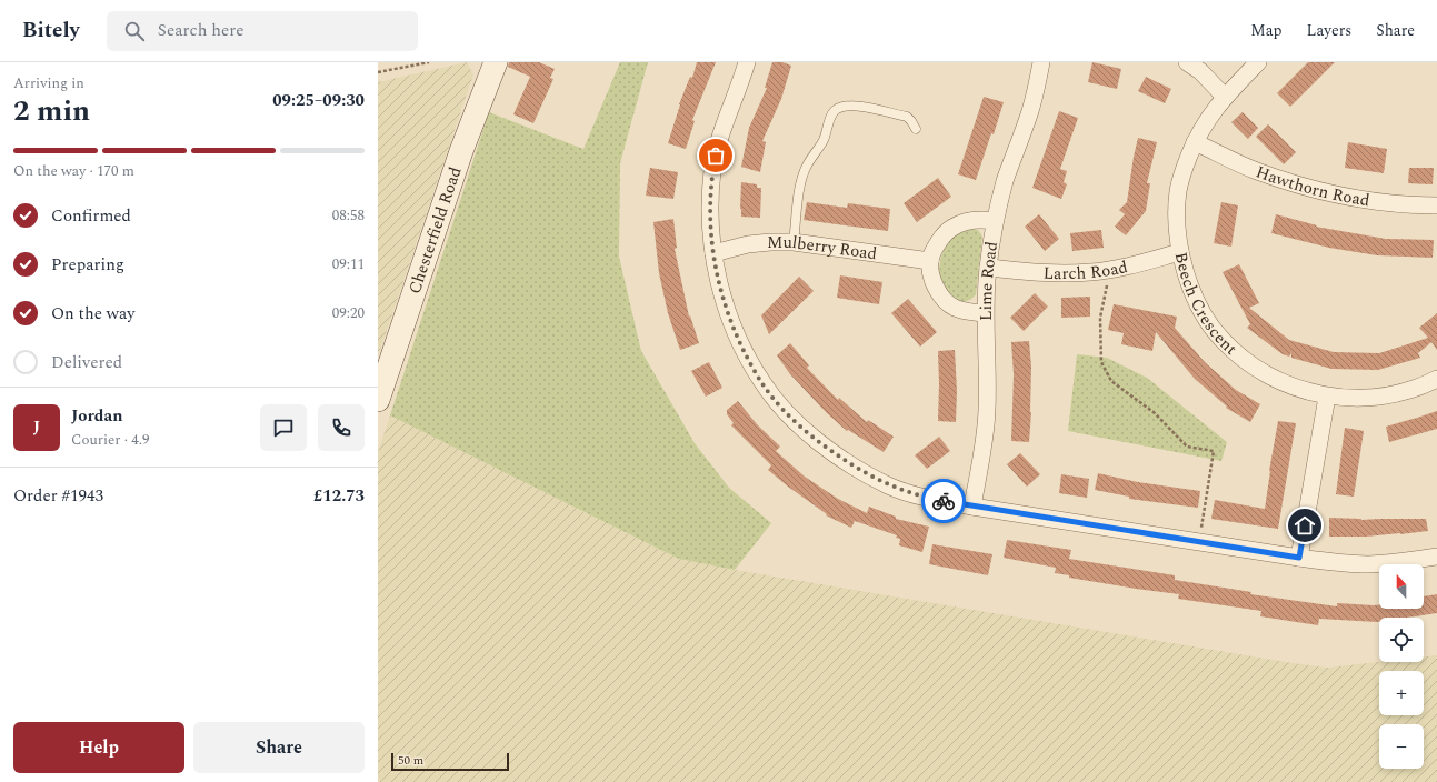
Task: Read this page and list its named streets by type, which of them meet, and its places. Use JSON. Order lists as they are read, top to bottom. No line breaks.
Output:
{"streets":{"main road":["Chesterfield Road"],"street":["Hawthorn Road","Mulberry Road","Larch Road","Lime Road","Beech Crescent"]},"crossings":[["Hawthorn Road","Beech Crescent"],["Larch Road","Lime Road"],["Larch Road","Beech Crescent"]],"scale_bar":"50 m","north":"top","page":{"header":"Bitely","search":"Search here","nav":["Map","Layers","Share"],"heading":["2 min","Arriving in","09:25–09:30"],"panel":["Jordan","Courier · 4.9","Order #1943","£12.73"],"bar":"On the way · 170 m","list":[["Confirmed","08:58"],["Preparing","09:11"],["On the way","09:20"],"Delivered"],"round":"J","map_buttons":["+","−"],"buttons":["Help","Share"],"scale":"50 m"}}
